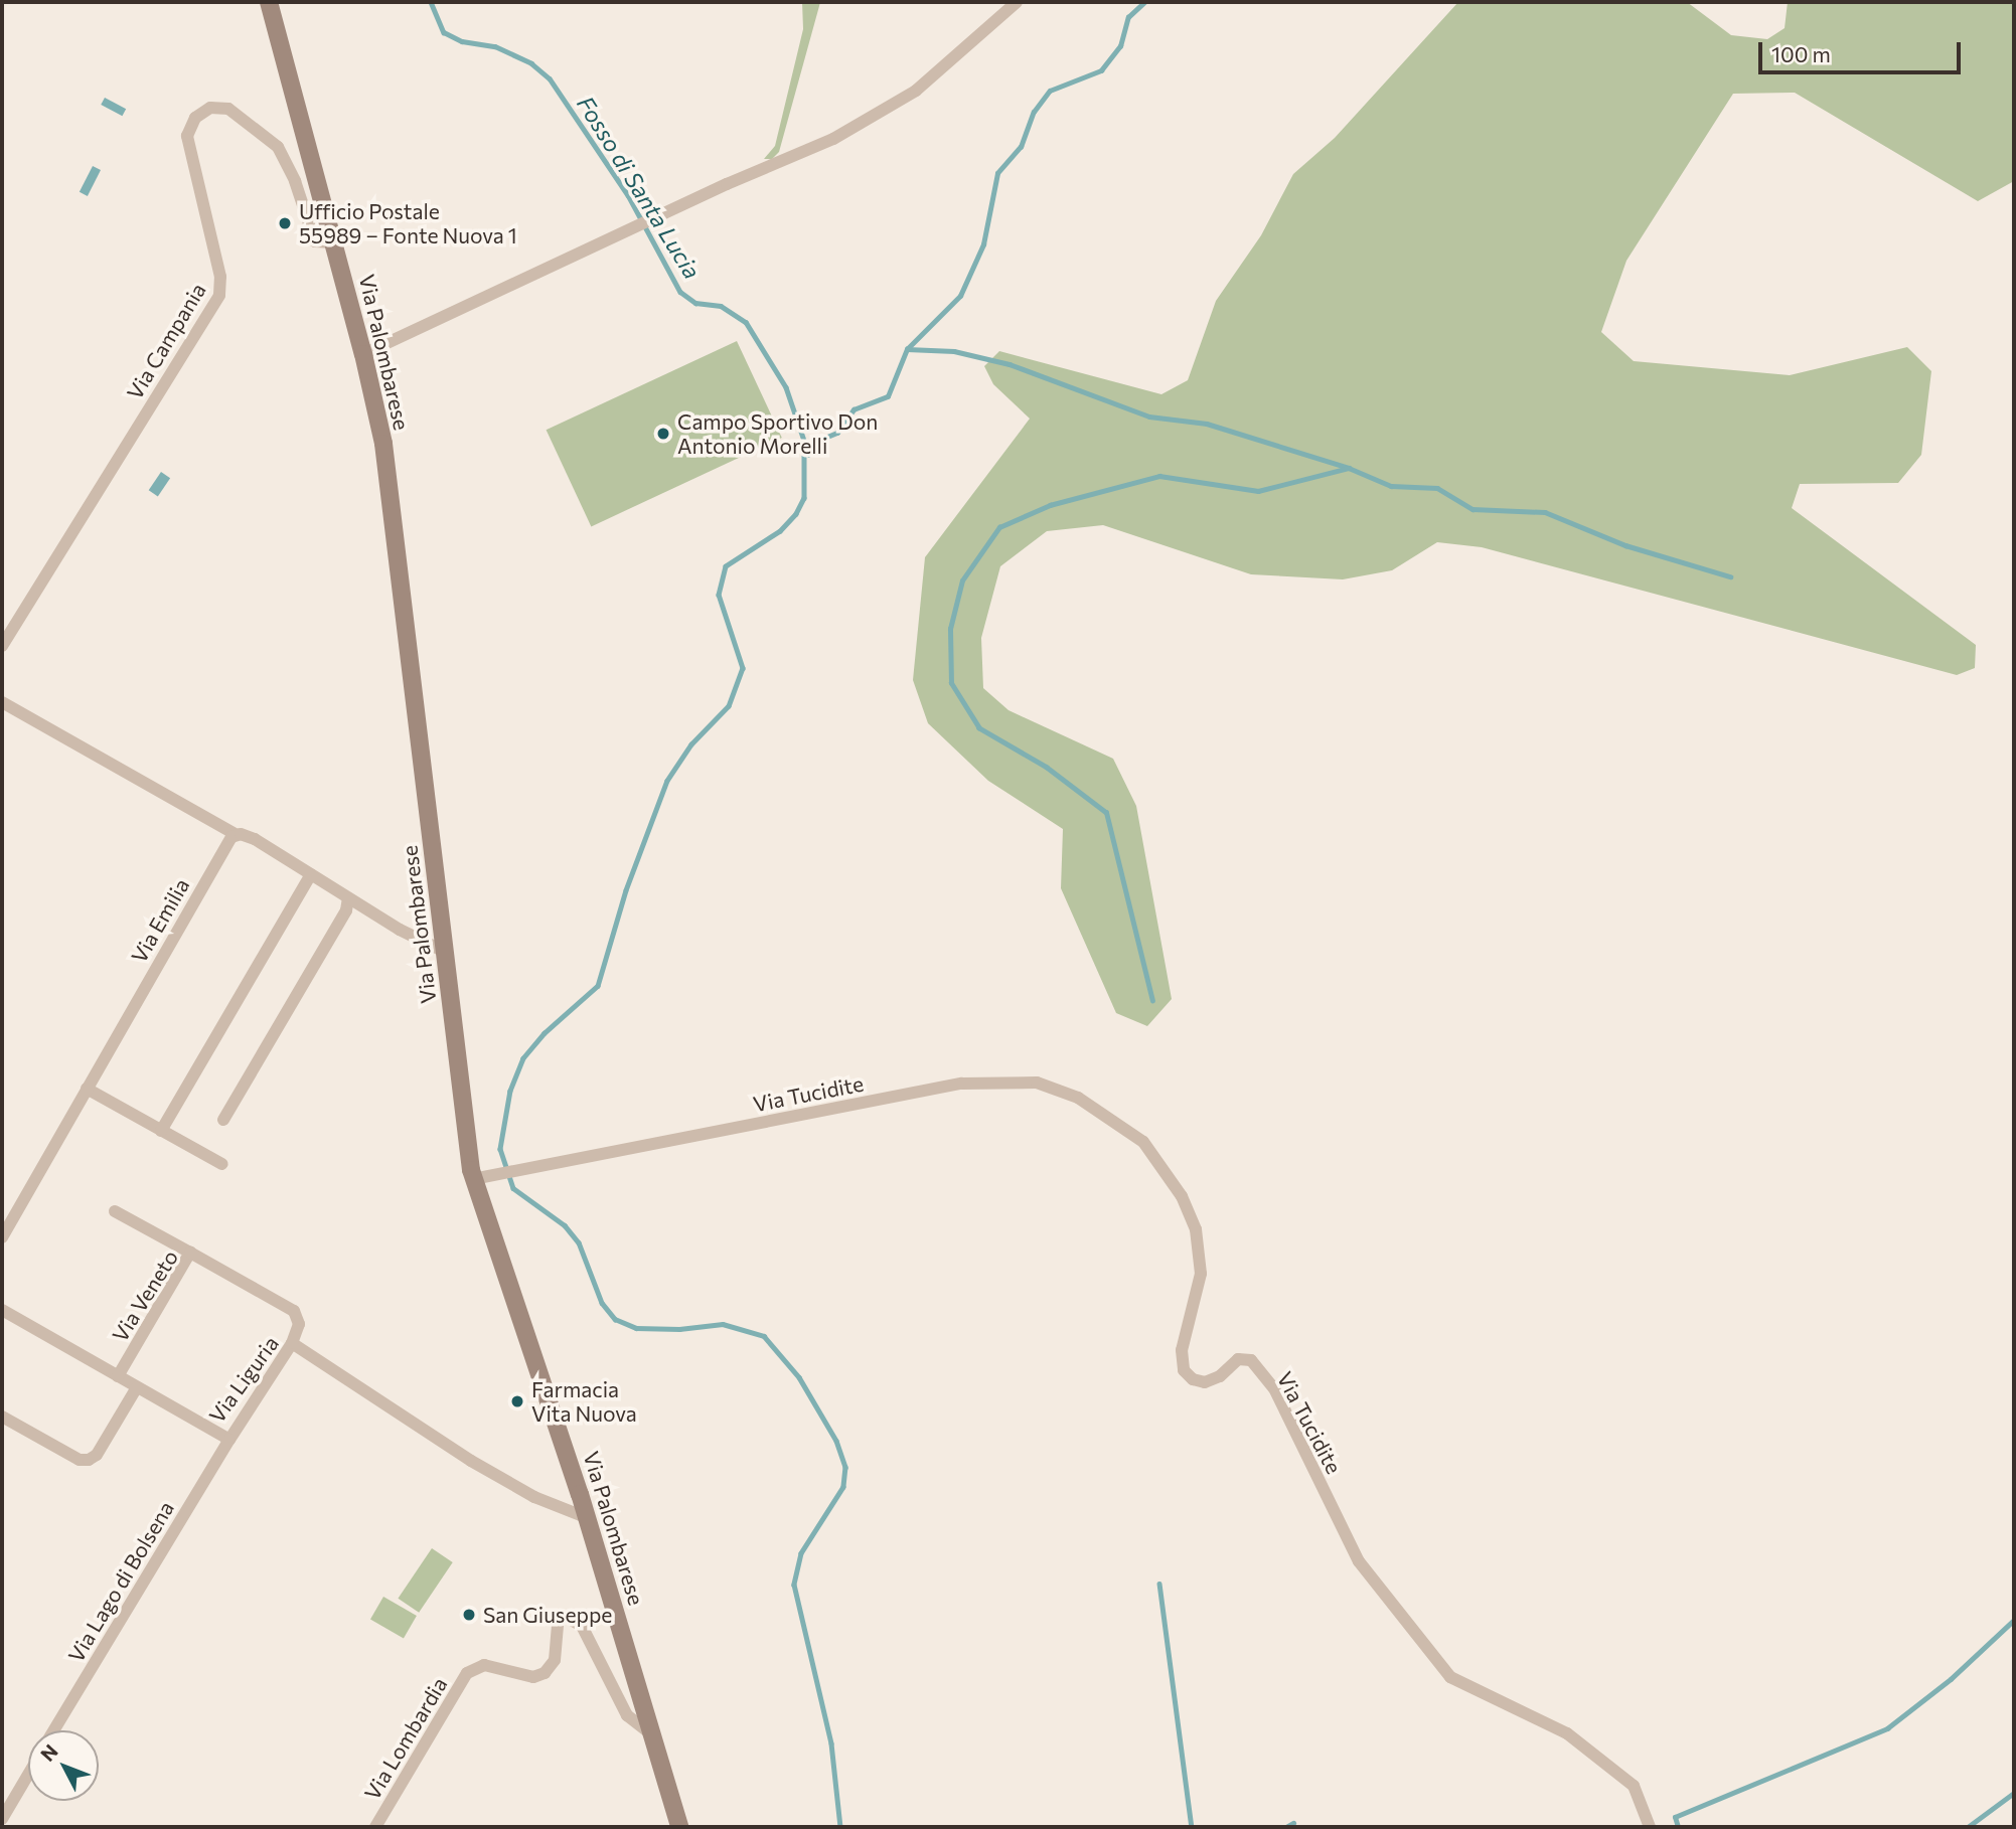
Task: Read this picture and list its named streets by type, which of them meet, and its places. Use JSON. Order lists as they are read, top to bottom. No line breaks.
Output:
{"streets":{"main road":["Via Palombarese"],"street":["Via Campania","Via Emilia","Via Tucidite","Via Veneto","Via Liguria","Via Lago di Bolsena","Via Lombardia"]},"crossings":[["Via Campania","Via Palombarese"],["Via Palombarese","Via Tucidite"],["Via Palombarese","Via Liguria"],["Via Palombarese","Via Lombardia"],["Via Veneto","Via Liguria"],["Via Liguria","Via Lago di Bolsena"]],"water":["Fosso di Santa Lucia"],"places":["Ufficio Postale 55989 – Fonte Nuova 1","Campo Sportivo Don Antonio Morelli","Farmacia Vita Nuova","San Giuseppe"],"scale_bar":"100 m","north":"top left"}
